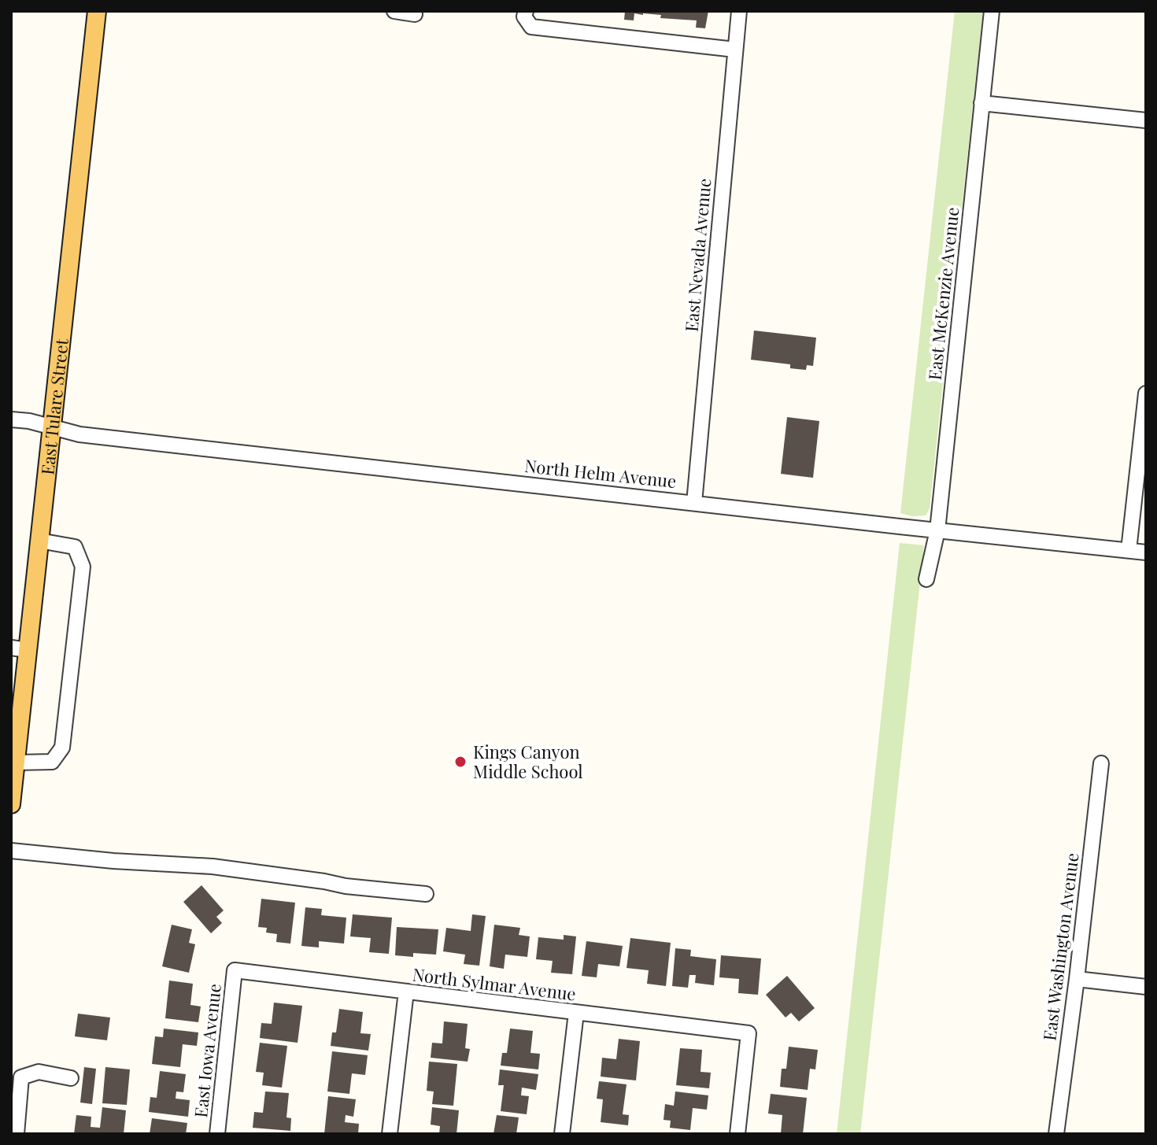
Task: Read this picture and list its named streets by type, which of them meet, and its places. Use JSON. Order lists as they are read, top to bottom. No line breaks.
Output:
{"streets":{"main road":["East Tulare Street"],"street":["East Nevada Avenue","East McKenzie Avenue","North Helm Avenue","East Washington Avenue","North Sylmar Avenue","East Iowa Avenue"]},"crossings":[["East Nevada Avenue","North Helm Avenue"],["East McKenzie Avenue","North Helm Avenue"],["East Tulare Street","North Helm Avenue"],["North Sylmar Avenue","East Iowa Avenue"]],"places":["Kings Canyon Middle School"]}
